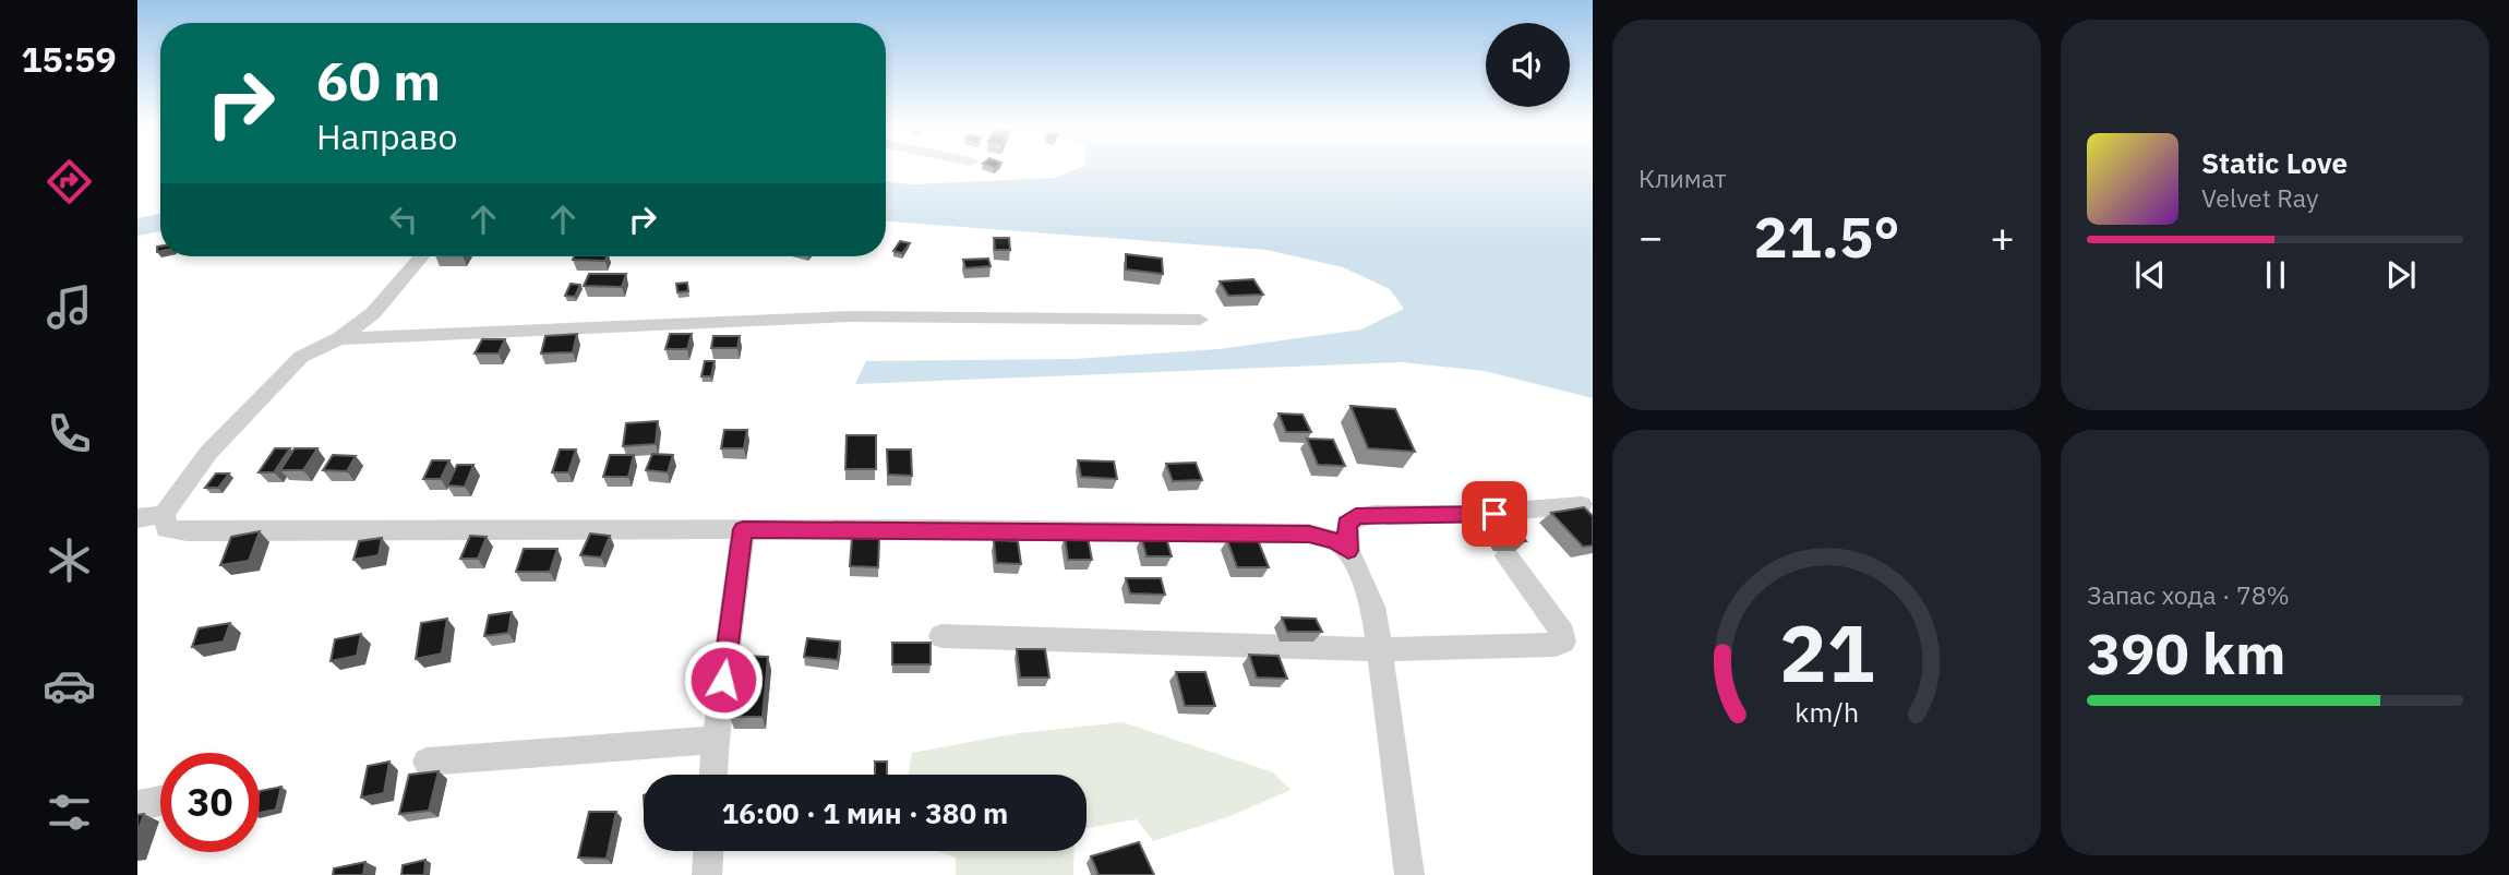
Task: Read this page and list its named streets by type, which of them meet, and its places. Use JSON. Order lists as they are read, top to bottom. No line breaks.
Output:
{"page":{"tabs":"15:59","tile":["Климат",["Запас хода · 78%","390 km"]],"turn":["60 m","Направо"],"song":["Static Love","Velvet Ray"],"heat":["−","21.5°","+"],"limit":"30","trip":"16:00 · 1 мин · 380 m","gauge":["21","km/h"]}}
